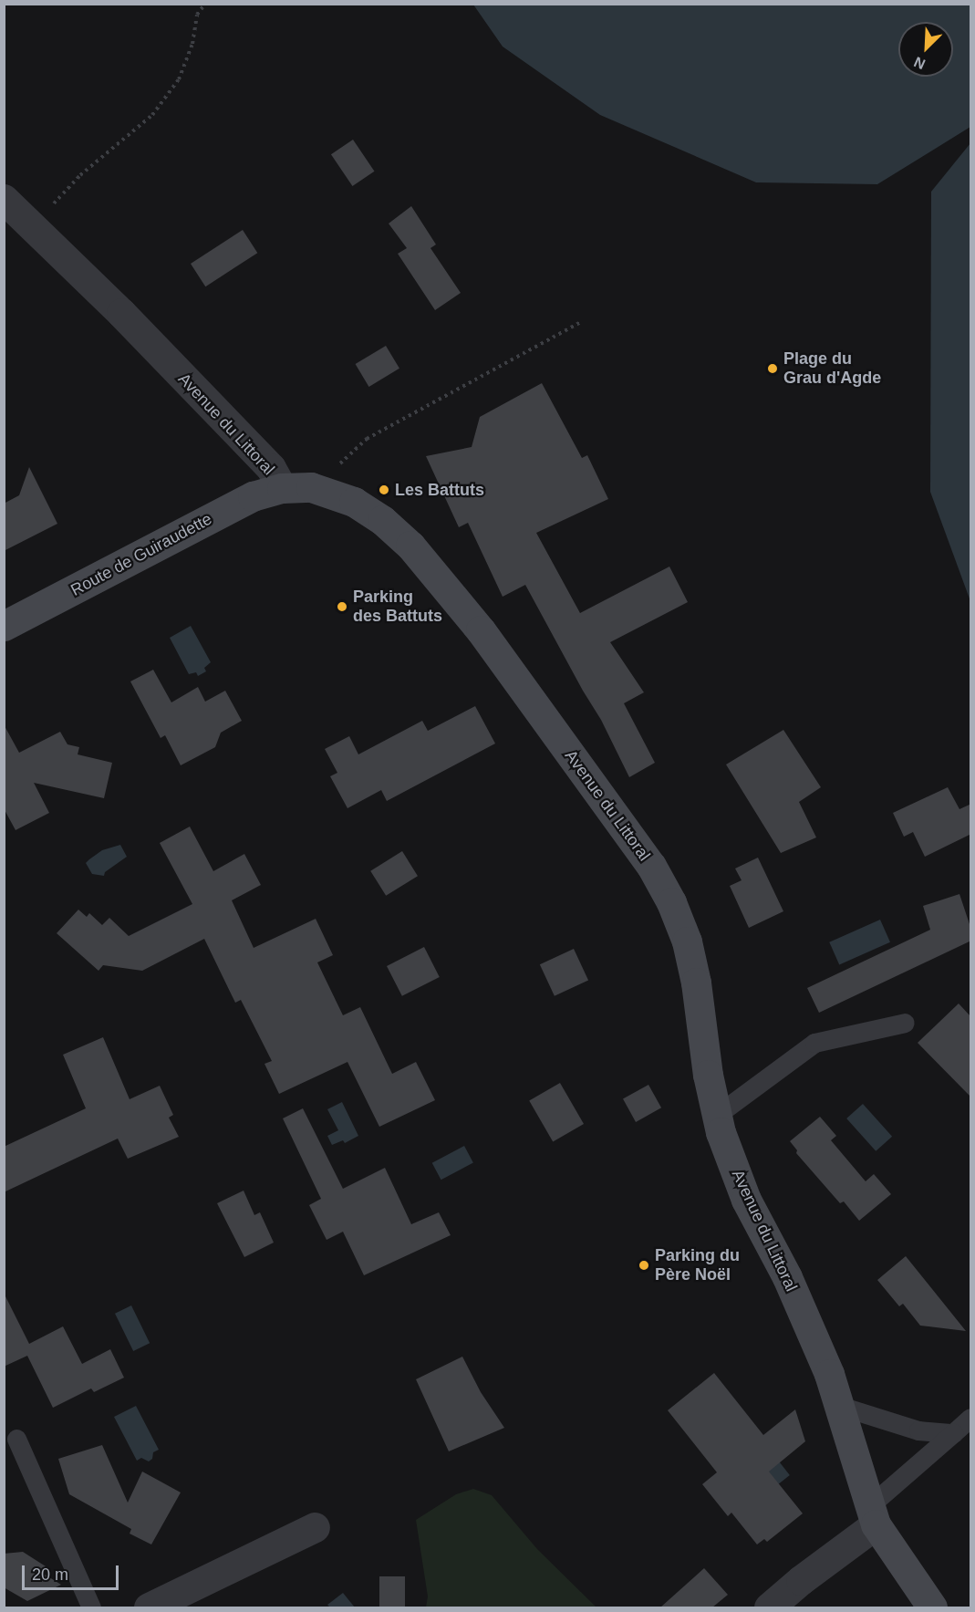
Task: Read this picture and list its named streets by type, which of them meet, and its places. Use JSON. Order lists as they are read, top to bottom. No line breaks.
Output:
{"streets":{"street":["Avenue du Littoral","Route de Guiraudette"]},"crossings":[["Avenue du Littoral","Route de Guiraudette"]],"places":["Plage du Grau d'Agde","Les Battuts","Parking des Battuts","Parking du Père Noël"],"scale_bar":"20 m","north":"bottom left"}
